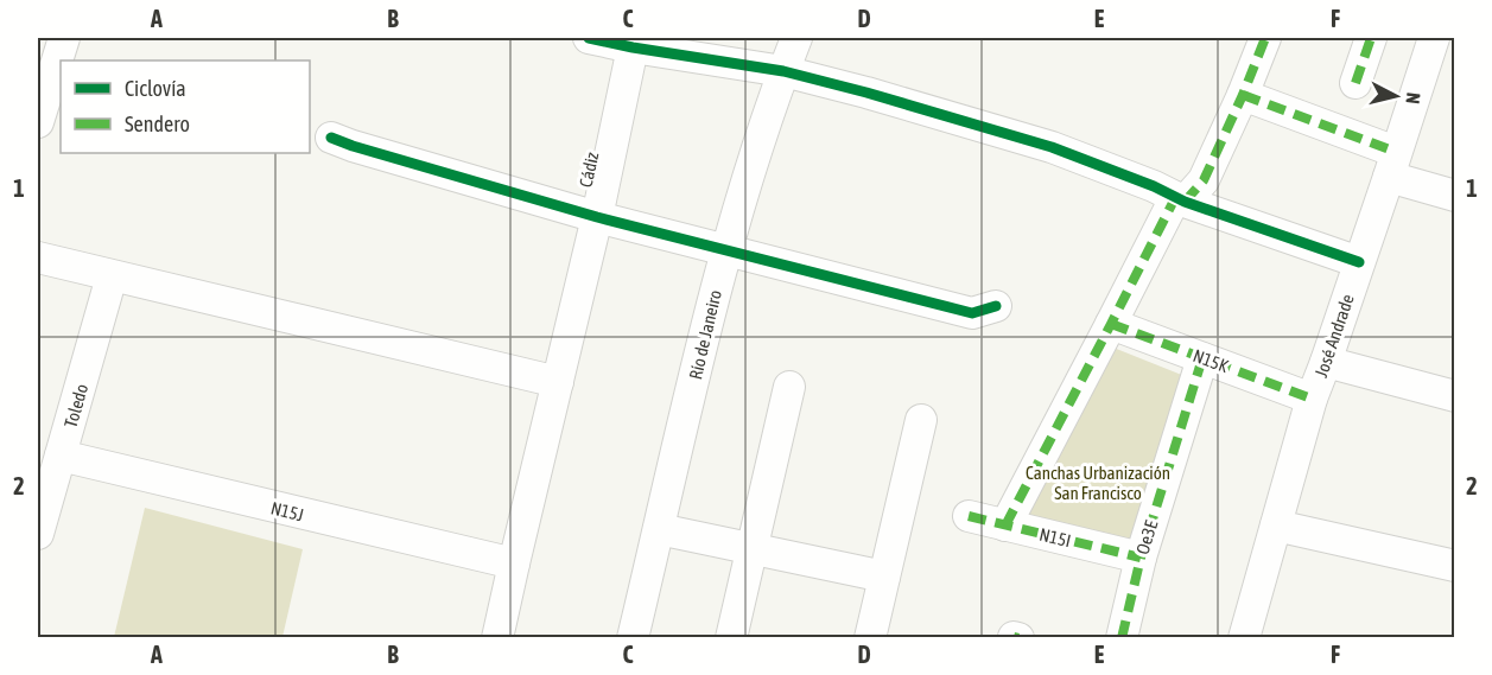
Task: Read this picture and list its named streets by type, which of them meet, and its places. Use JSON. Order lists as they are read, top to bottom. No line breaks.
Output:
{"streets":{"street":["Cádiz","Río de Janeiro","José Andrade","N15K","Toledo","N15J","N15I","Oe3E"]},"crossings":[["Cádiz","N15J"],["José Andrade","N15K"],["N15K","Oe3E"],["Toledo","N15J"],["N15I","Oe3E"]],"parks":["Canchas Urbanización San Francisco"],"legend":["Ciclovía","Sendero"],"north":"right","grid":{"columns":["A","B","C","D","E","F"],"rows":["1","2"]}}
